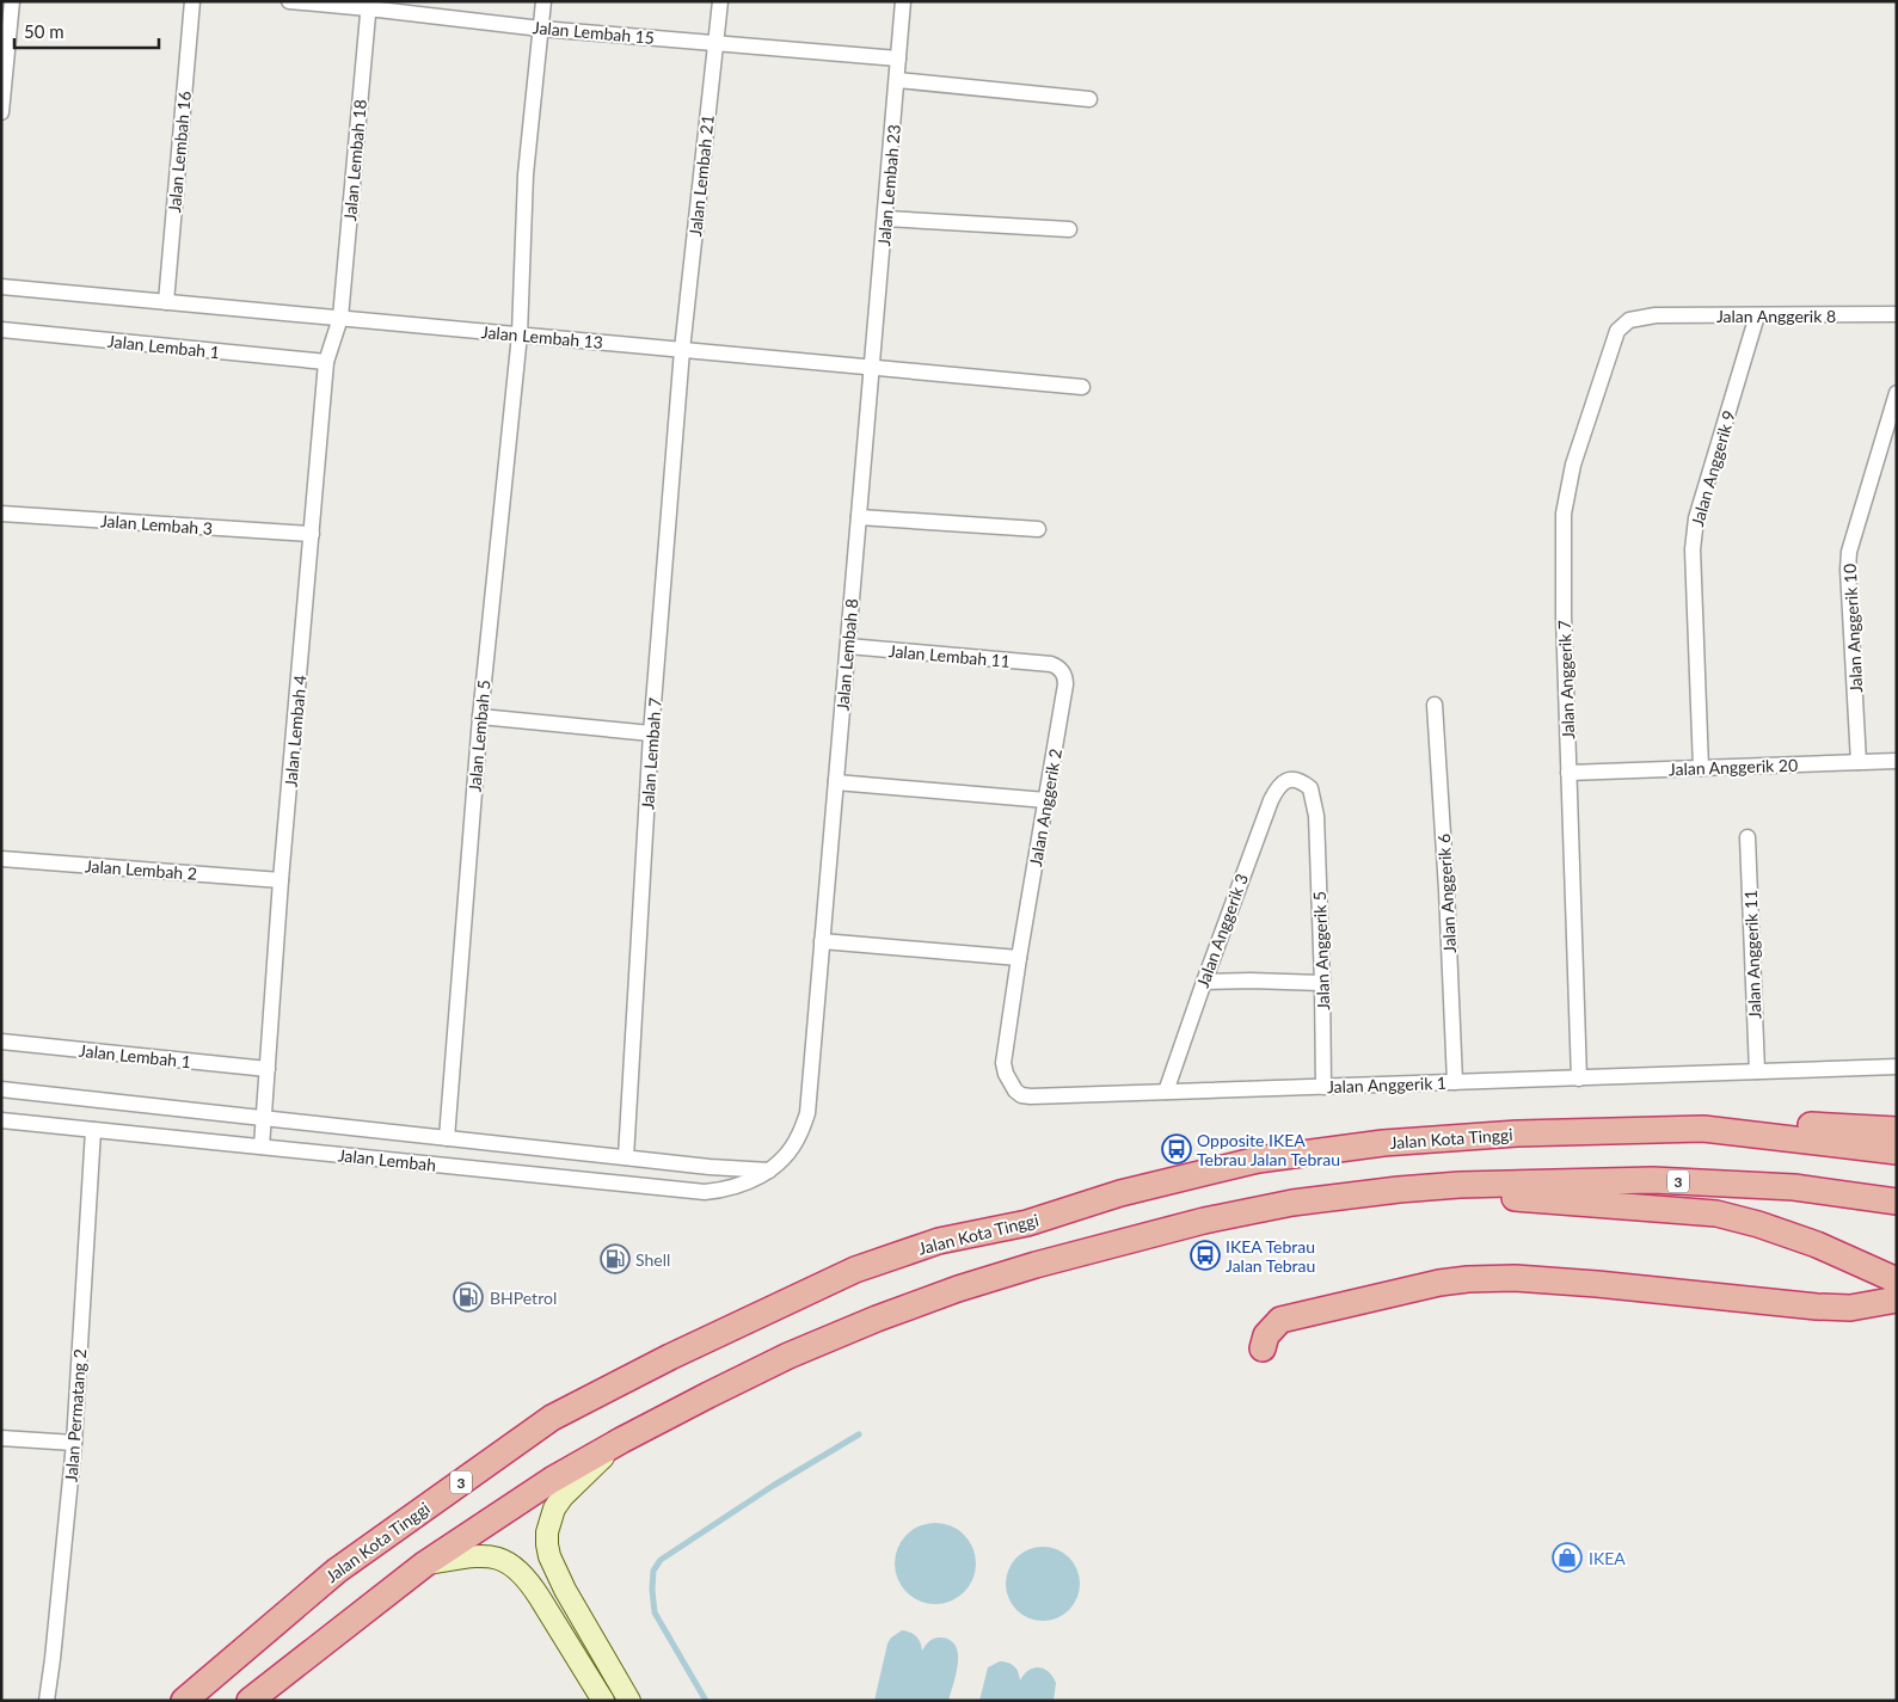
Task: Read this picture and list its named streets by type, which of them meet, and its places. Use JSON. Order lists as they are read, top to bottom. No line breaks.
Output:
{"streets":{"highway":["Jalan Kota Tinggi","3"],"street":["Jalan Lembah 15","Jalan Lembah 16","Jalan Lembah 18","Jalan Lembah 21","Jalan Lembah 23","Jalan Anggerik 8","Jalan Lembah 13","Jalan Lembah 1","Jalan Anggerik 9","Jalan Lembah 3","Jalan Anggerik 10","Jalan Lembah 8","Jalan Lembah 11","Jalan Anggerik 7","Jalan Lembah 4","Jalan Lembah 5","Jalan Lembah 7","Jalan Anggerik 20","Jalan Anggerik 2","Jalan Lembah 2","Jalan Anggerik 6","Jalan Anggerik 3","Jalan Anggerik 5","Jalan Anggerik 11","Jalan Anggerik 1","Jalan Lembah","Jalan Permatang 2"]},"crossings":[["Jalan Lembah 15","Jalan Lembah 18"],["Jalan Lembah 15","Jalan Lembah 21"],["Jalan Lembah 15","Jalan Lembah 23"],["Jalan Lembah 16","Jalan Lembah 13"],["Jalan Lembah 18","Jalan Lembah 13"],["Jalan Lembah 18","Jalan Lembah 4"],["Jalan Lembah 21","Jalan Lembah 13"],["Jalan Lembah 21","Jalan Lembah 7"],["Jalan Lembah 23","Jalan Lembah 13"],["Jalan Lembah 23","Jalan Lembah 8"],["Jalan Anggerik 8","Jalan Anggerik 9"],["Jalan Anggerik 8","Jalan Anggerik 7"],["Jalan Lembah 13","Jalan Lembah 8"],["Jalan Lembah 13","Jalan Lembah 4"],["Jalan Lembah 13","Jalan Lembah 5"],["Jalan Lembah 13","Jalan Lembah 7"],["Jalan Lembah 1","Jalan Lembah 4"],["Jalan Anggerik 9","Jalan Anggerik 20"],["Jalan Lembah 3","Jalan Lembah 4"],["Jalan Anggerik 10","Jalan Anggerik 20"],["Jalan Lembah 8","Jalan Lembah 11"],["Jalan Lembah 8","Jalan Lembah"],["Jalan Lembah 11","Jalan Anggerik 2"],["Jalan Anggerik 7","Jalan Anggerik 20"],["Jalan Anggerik 7","Jalan Anggerik 1"],["Jalan Lembah 4","Jalan Lembah 2"],["Jalan Lembah 4","Jalan Lembah"],["Jalan Lembah 5","Jalan Lembah"],["Jalan Lembah 7","Jalan Lembah"],["Jalan Anggerik 2","Jalan Anggerik 1"],["Jalan Anggerik 6","Jalan Anggerik 1"],["Jalan Anggerik 3","Jalan Anggerik 5"],["Jalan Anggerik 3","Jalan Anggerik 1"],["Jalan Anggerik 5","Jalan Anggerik 1"],["Jalan Anggerik 11","Jalan Anggerik 1"],["Jalan Lembah","Jalan Permatang 2"]],"places":{"bus stop":["Opposite IKEA Tebrau Jalan Tebrau","IKEA Tebrau Jalan Tebrau"],"fuel station":["Shell","BHPetrol"],"shop":["IKEA"]},"scale_bar":"50 m"}
